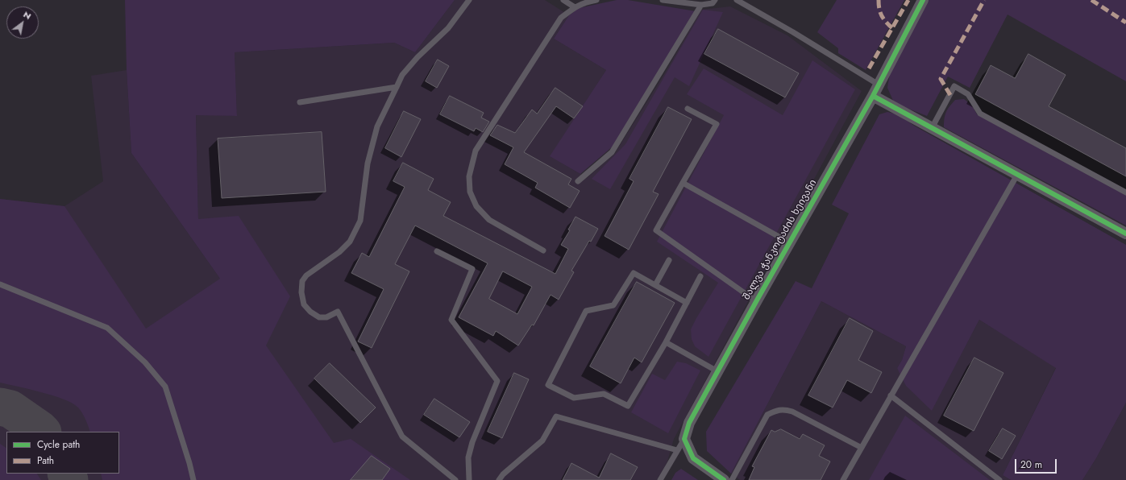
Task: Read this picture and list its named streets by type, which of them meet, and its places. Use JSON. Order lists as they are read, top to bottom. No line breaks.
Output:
{"streets":{"street":["შალვა ჭანკოტაძის ხეივანი"]},"legend":["Cycle path","Path"],"scale_bar":"20 m","north":"top right"}
